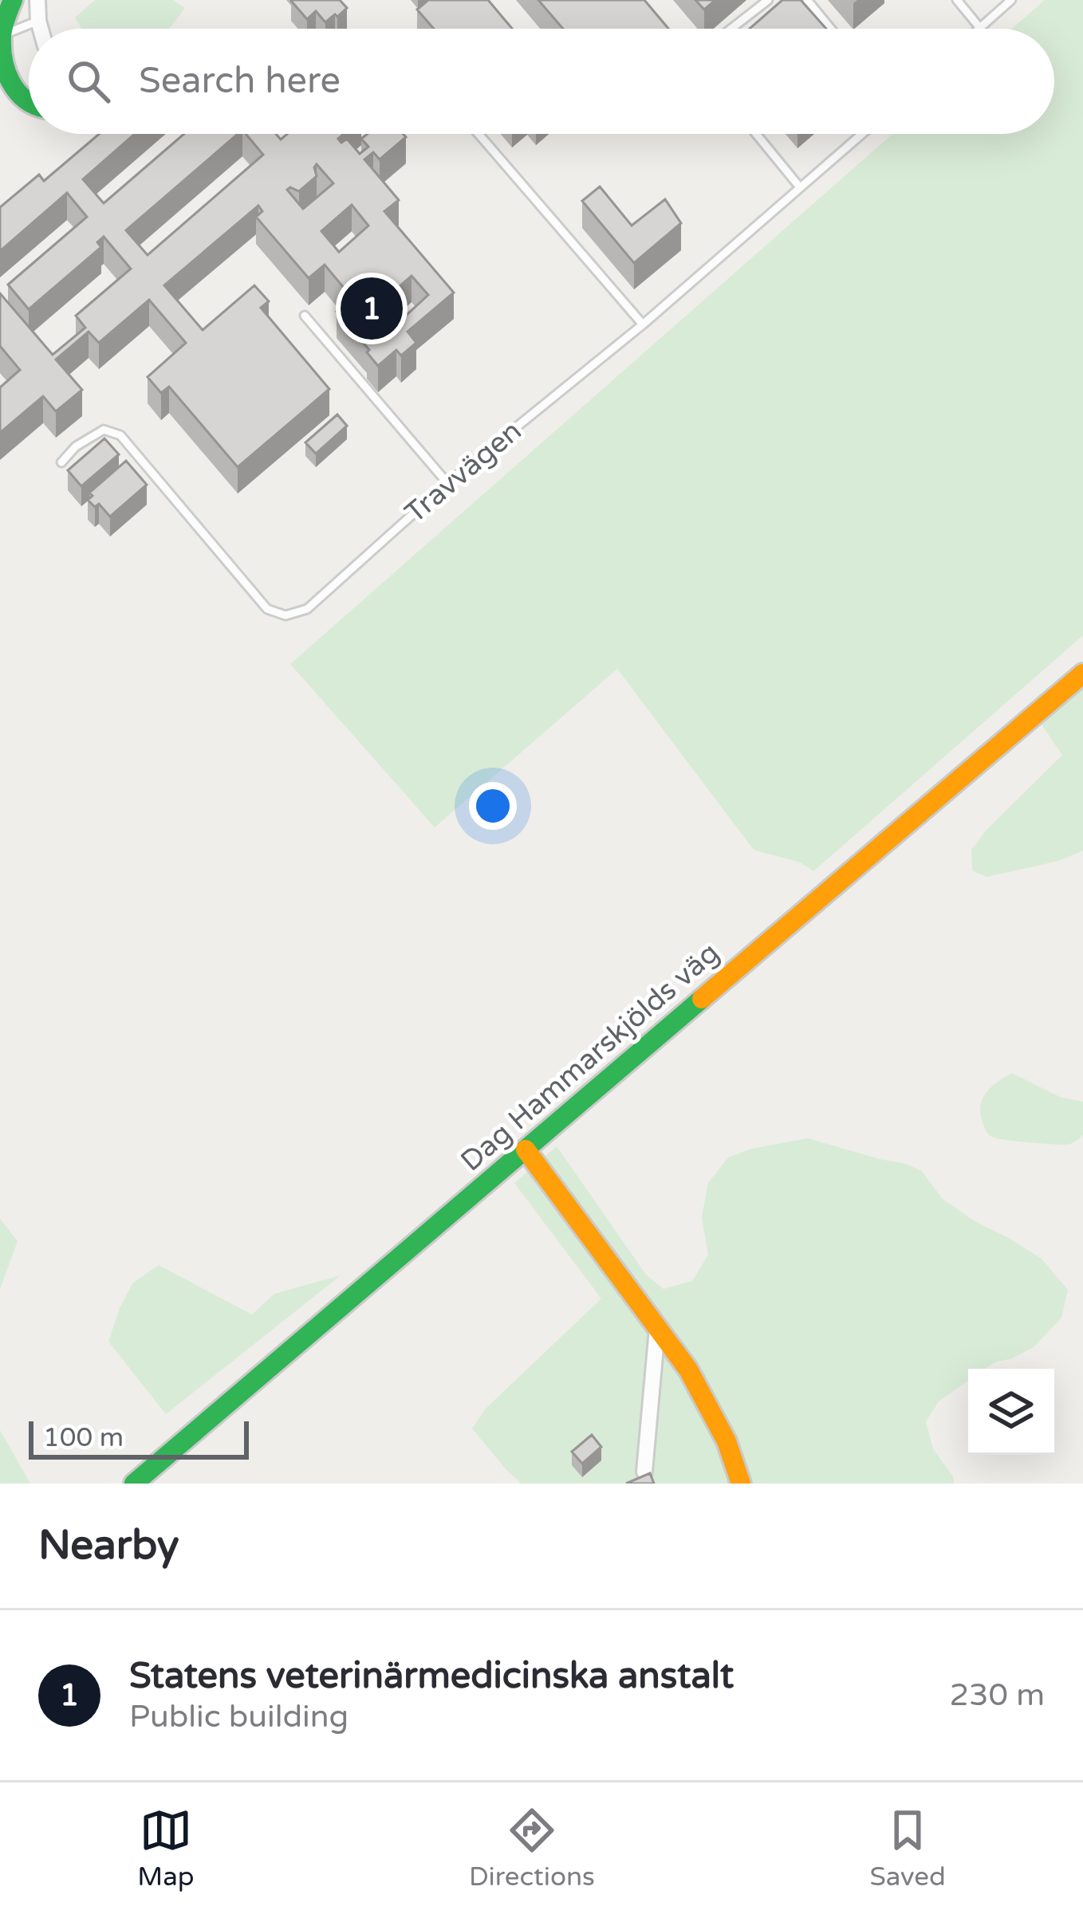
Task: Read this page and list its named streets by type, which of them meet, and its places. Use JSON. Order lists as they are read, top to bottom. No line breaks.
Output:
{"streets":{"main road":["Dag Hammarskjölds väg"],"lane":["Travvägen"]},"scale_bar":"100 m","page":{"search":"Search here","pins":"1","scale":"100 m","heading":"Nearby","list":[{"mark":"1","name":"Statens veterinärmedicinska anstalt","note":"Public building","value":"230 m"}],"nav":["Map","Directions","Saved"]}}
